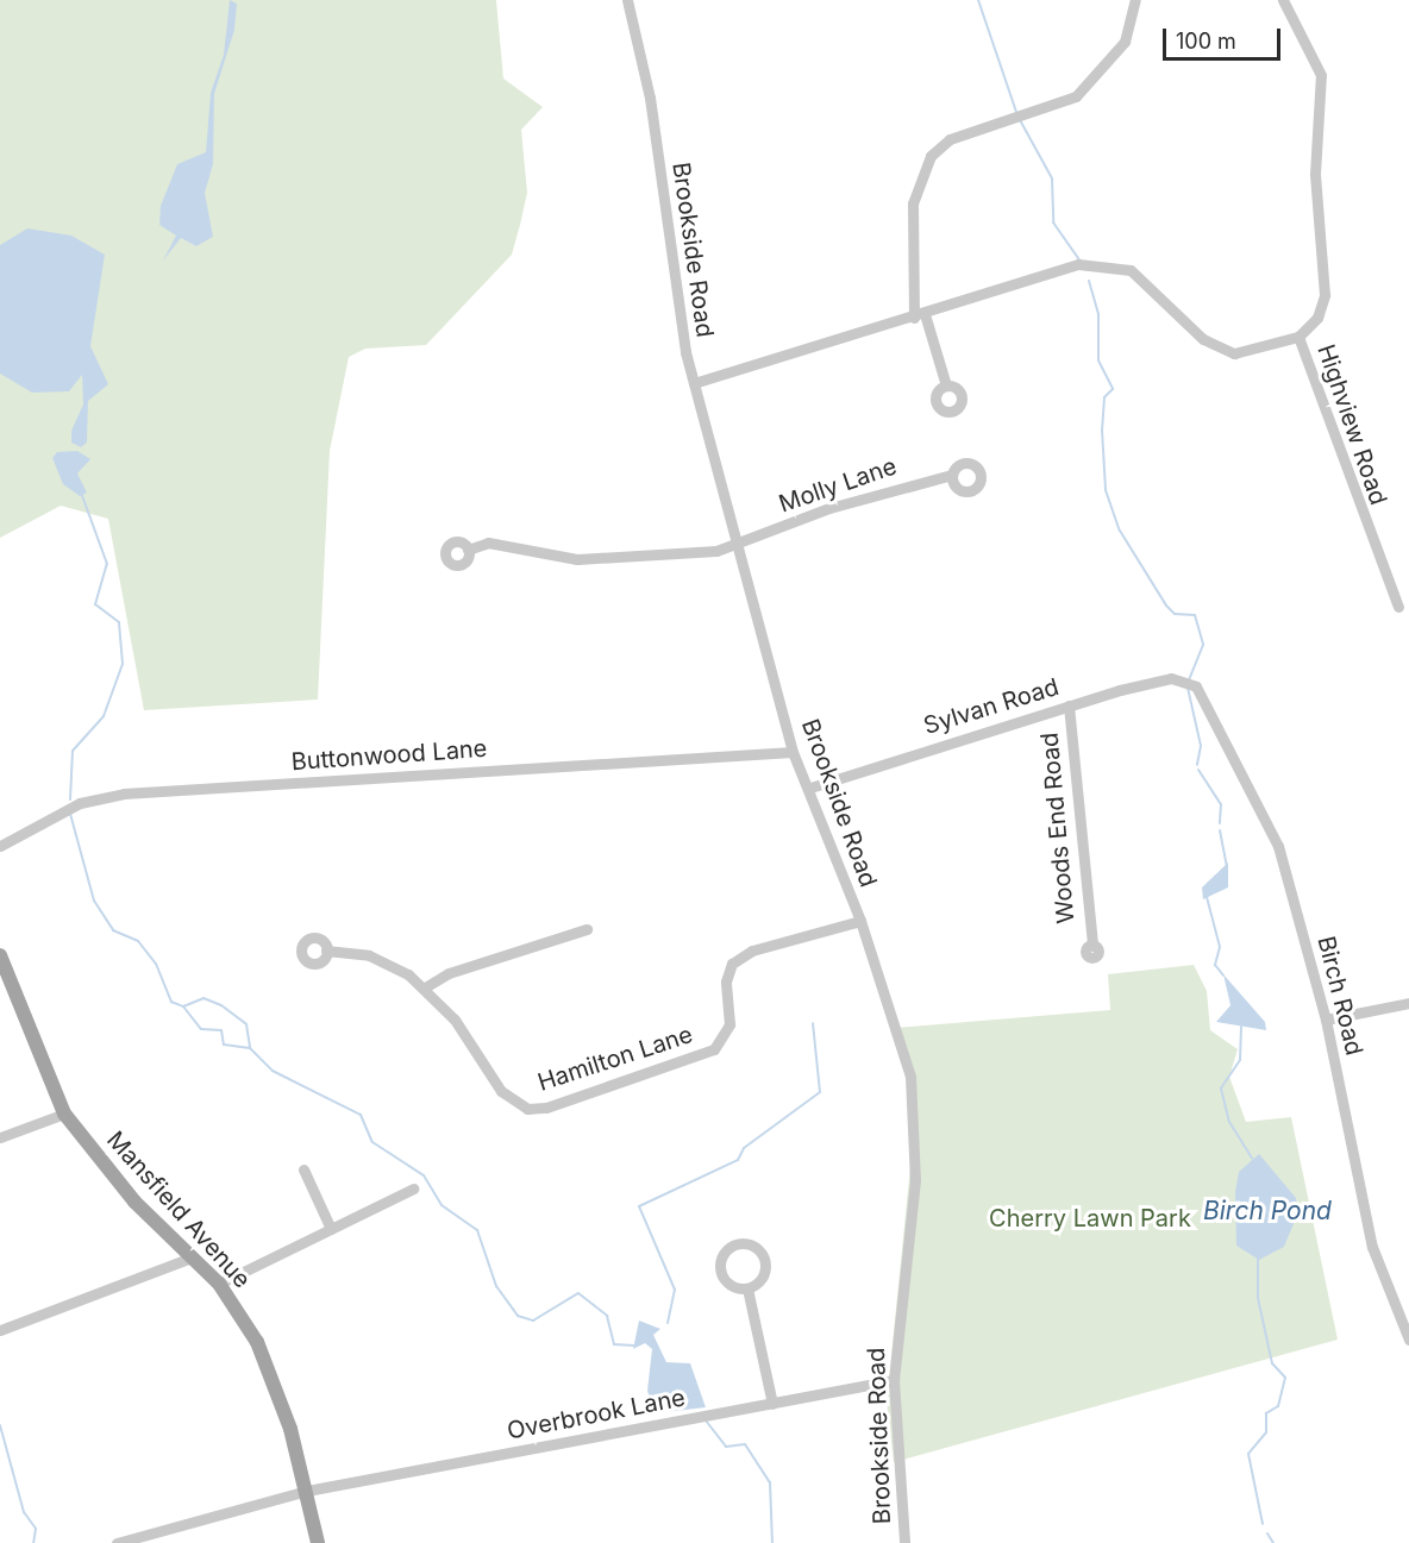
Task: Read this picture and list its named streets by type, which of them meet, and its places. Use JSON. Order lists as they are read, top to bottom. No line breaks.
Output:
{"streets":{"main road":["Mansfield Avenue"],"street":["Brookside Road","Highview Road","Molly Lane","Sylvan Road","Buttonwood Lane","Woods End Road","Birch Road","Hamilton Lane","Overbrook Lane"]},"crossings":[["Brookside Road","Molly Lane"],["Brookside Road","Sylvan Road"],["Brookside Road","Buttonwood Lane"],["Brookside Road","Hamilton Lane"],["Brookside Road","Overbrook Lane"],["Sylvan Road","Woods End Road"],["Sylvan Road","Birch Road"],["Mansfield Avenue","Overbrook Lane"]],"water":["Birch Pond"],"parks":["Cherry Lawn Park"],"scale_bar":"100 m"}
